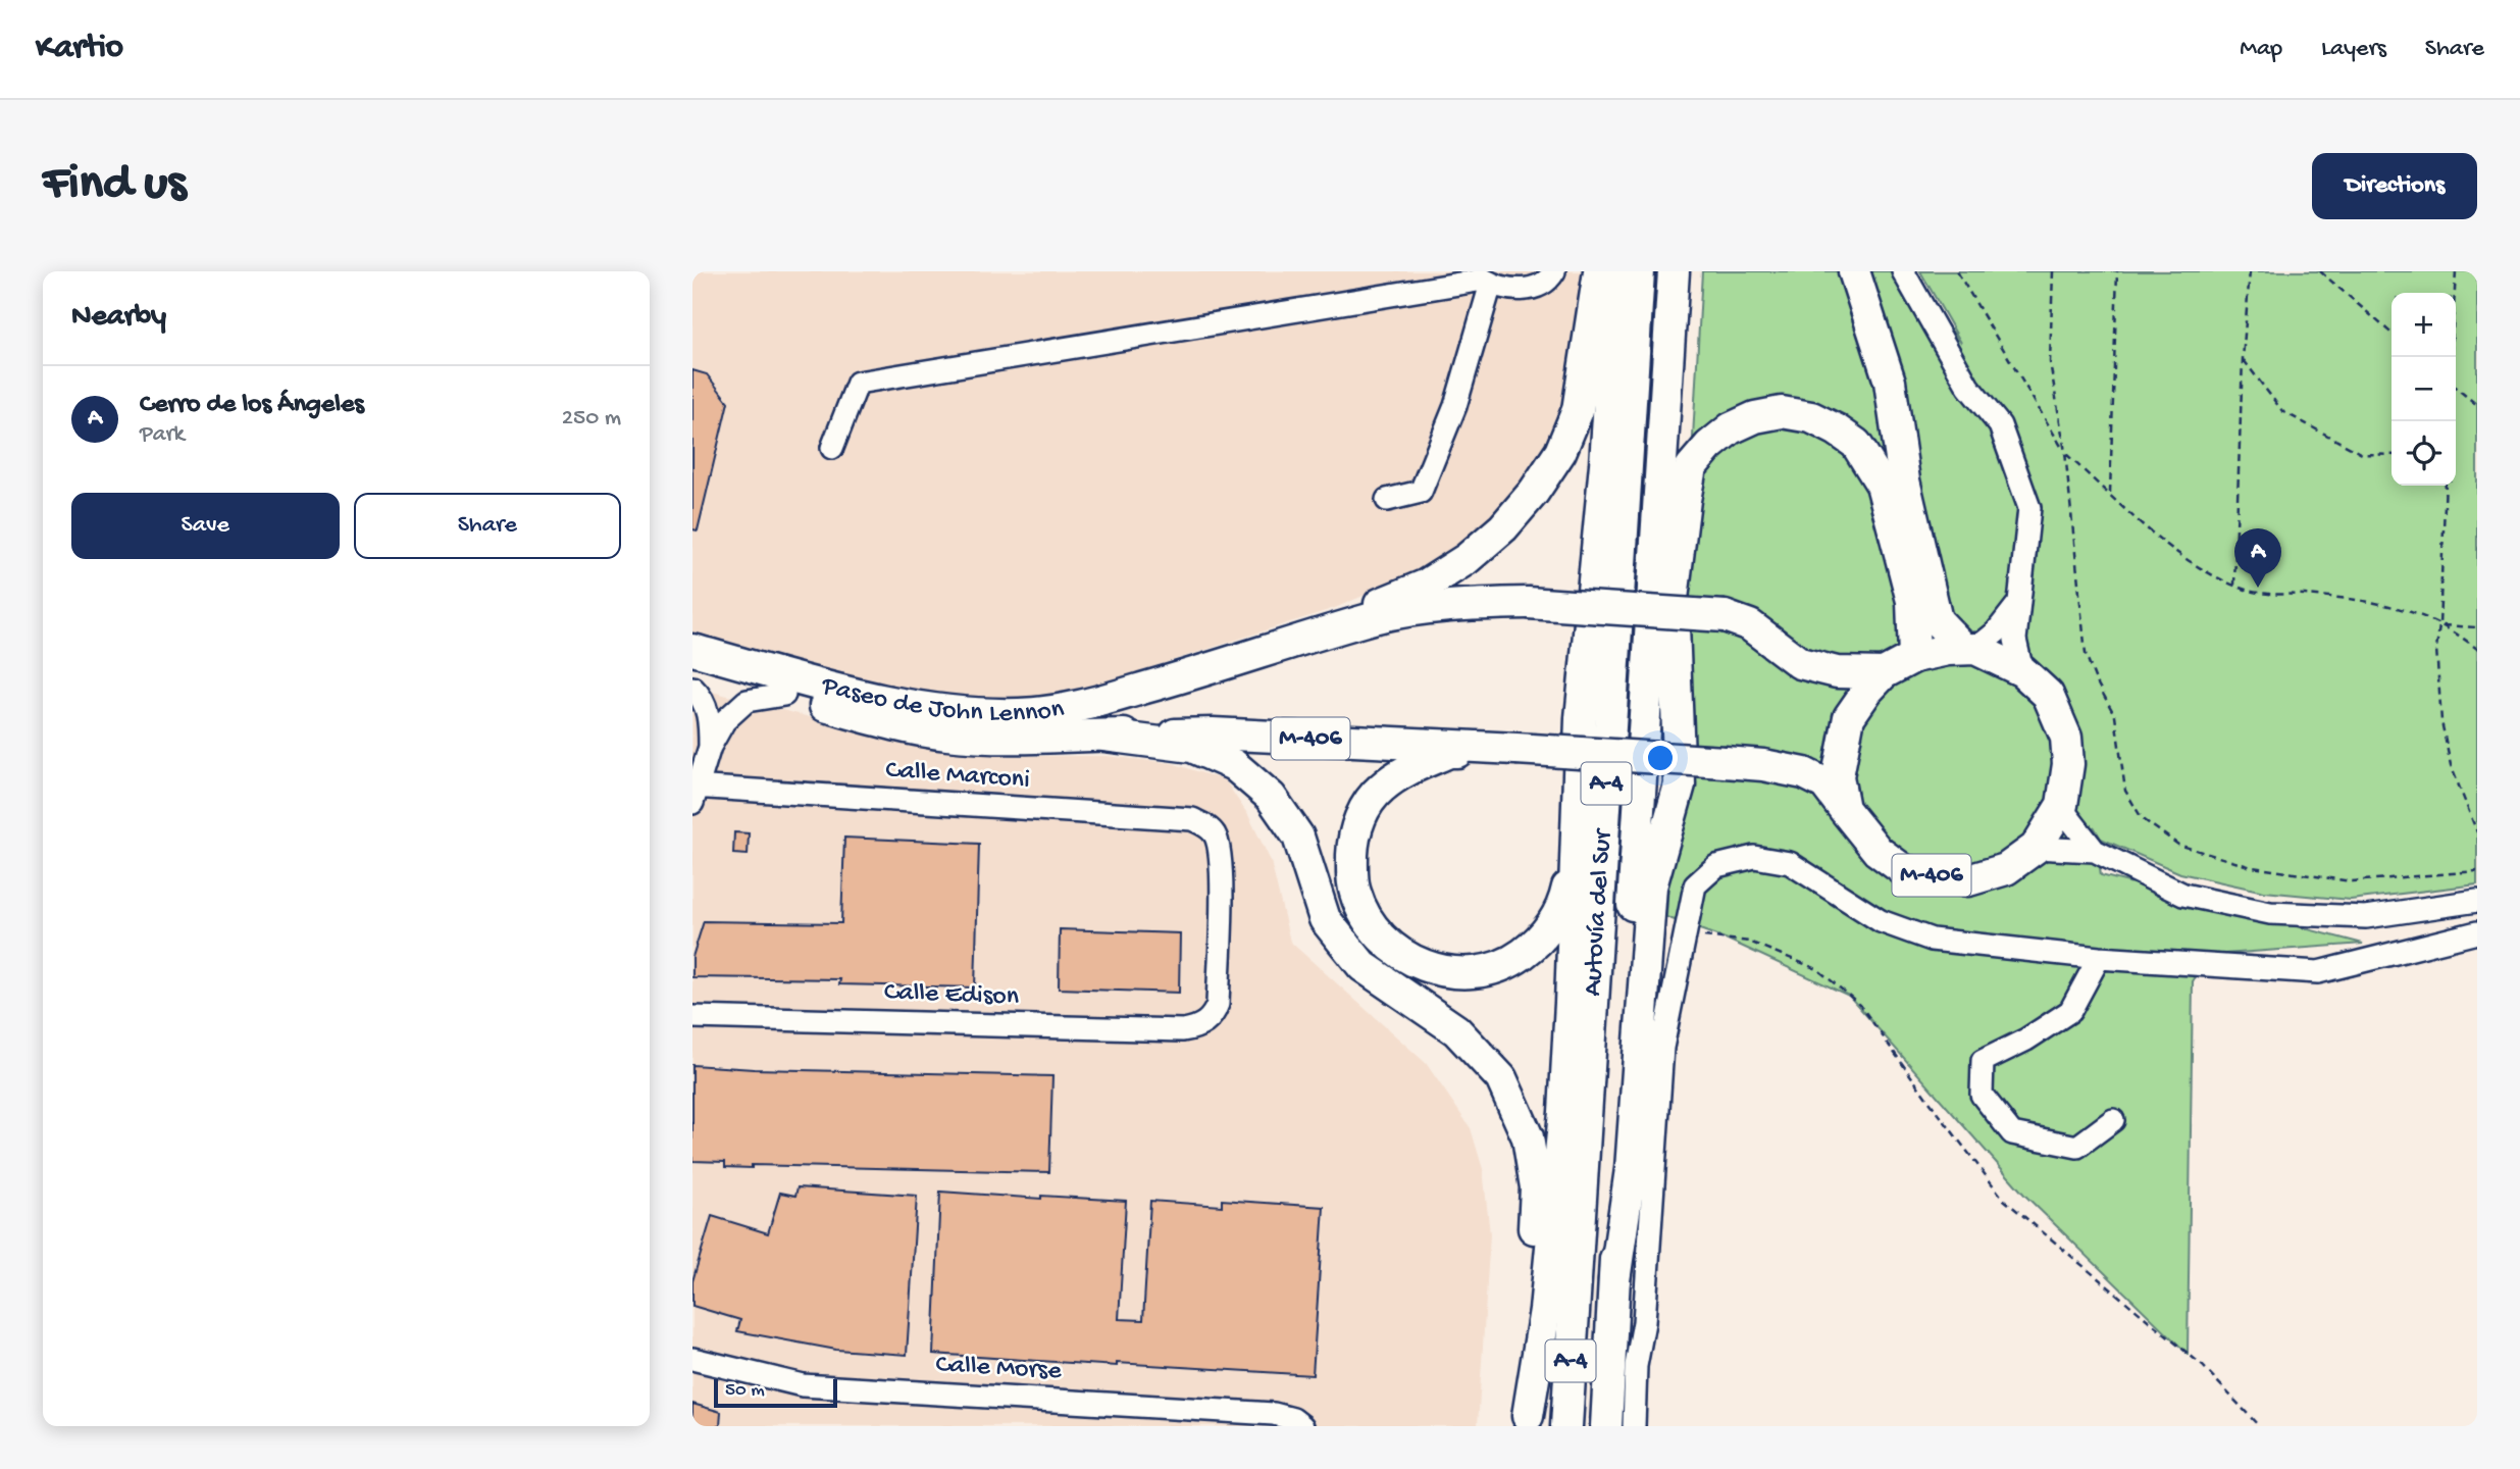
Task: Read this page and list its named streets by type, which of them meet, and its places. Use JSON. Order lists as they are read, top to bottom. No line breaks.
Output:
{"streets":{"highway":["Paseo de John Lennon","M-406","A-4","Autovía del Sur"],"street":["Calle Marconi","Calle Edison","Calle Morse"]},"crossings":[["Paseo de John Lennon","M-406"],["Calle Marconi","Calle Edison"]],"scale_bar":"50 m","page":{"header":"Kartio","nav":["Map","Layers","Share"],"buttons":["Directions",["Save","Share"]],"title":"Find us","heading":"Nearby","map_buttons":["+","−"],"list":[{"mark":"A","name":"Cerro de los Ángeles","note":"Park","value":"250 m"}],"pins":"A","scale":"50 m"}}
